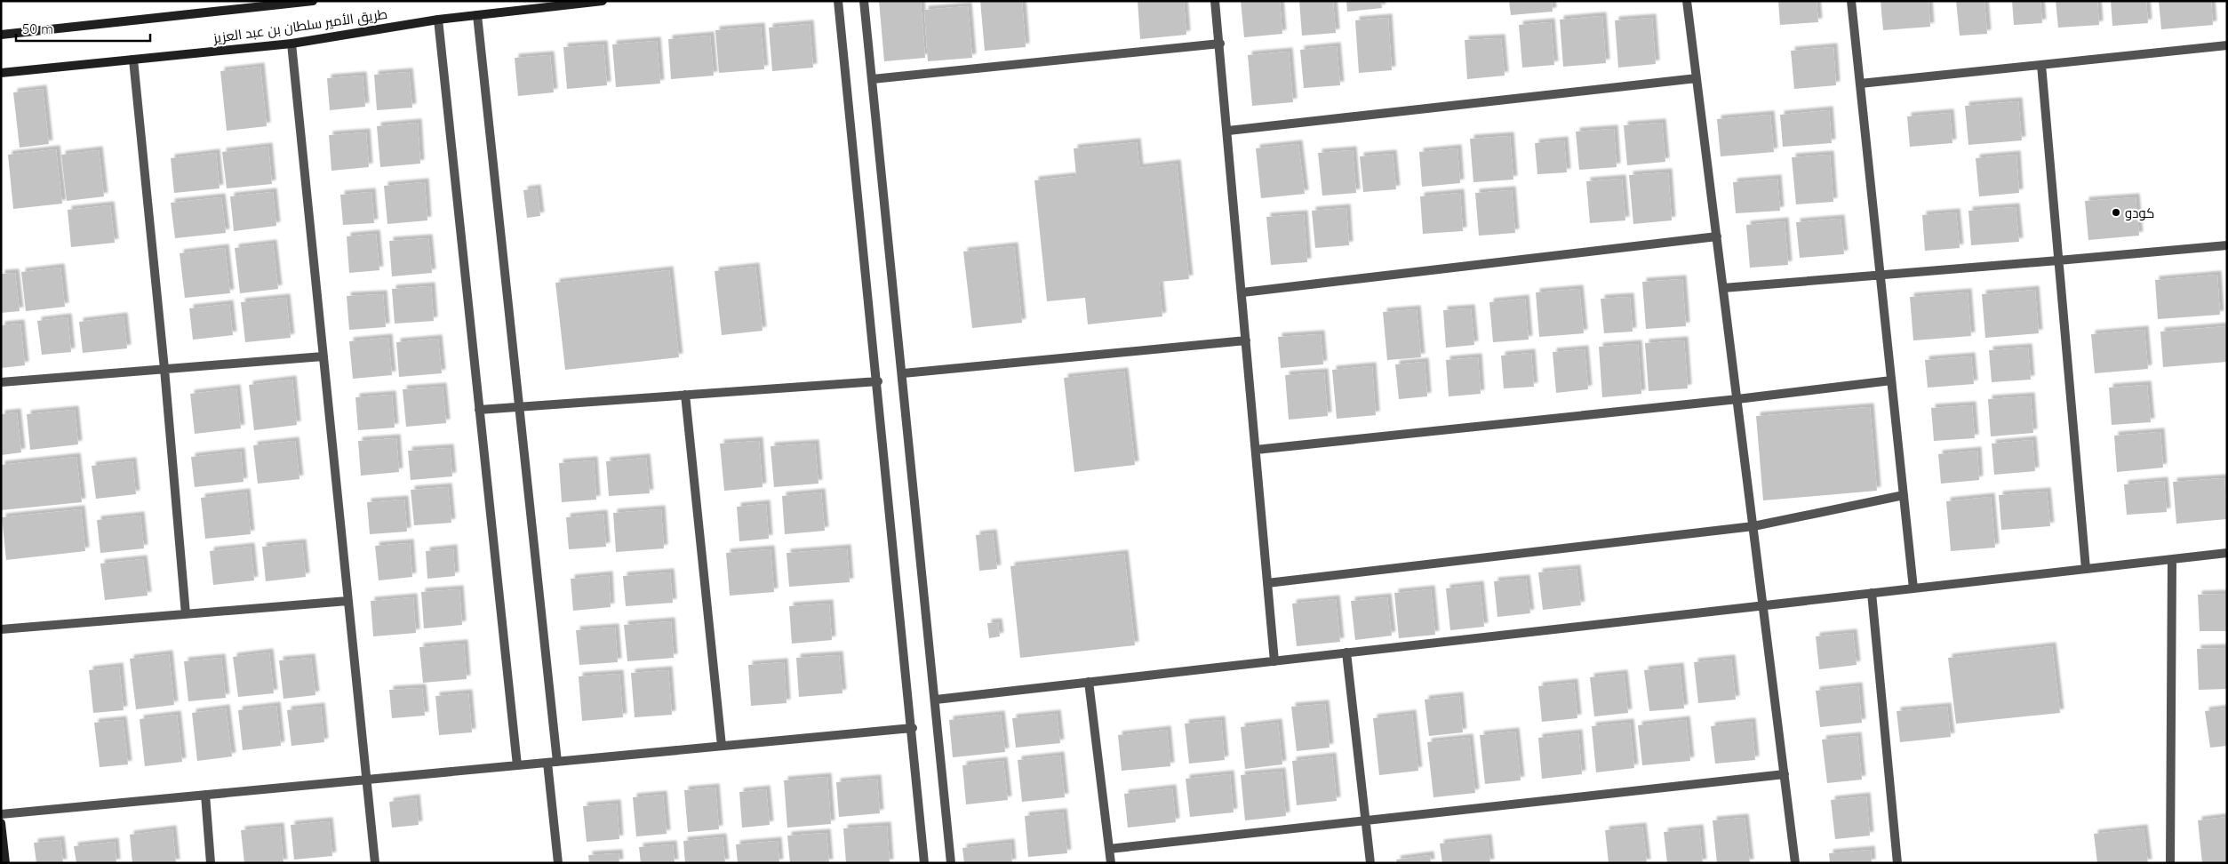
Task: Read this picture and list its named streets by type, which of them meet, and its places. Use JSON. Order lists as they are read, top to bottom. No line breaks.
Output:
{"streets":{"main road":["طريق الأمير سلطان بن عبد العزيز"]},"places":["كودو"],"scale_bar":"50 m"}
